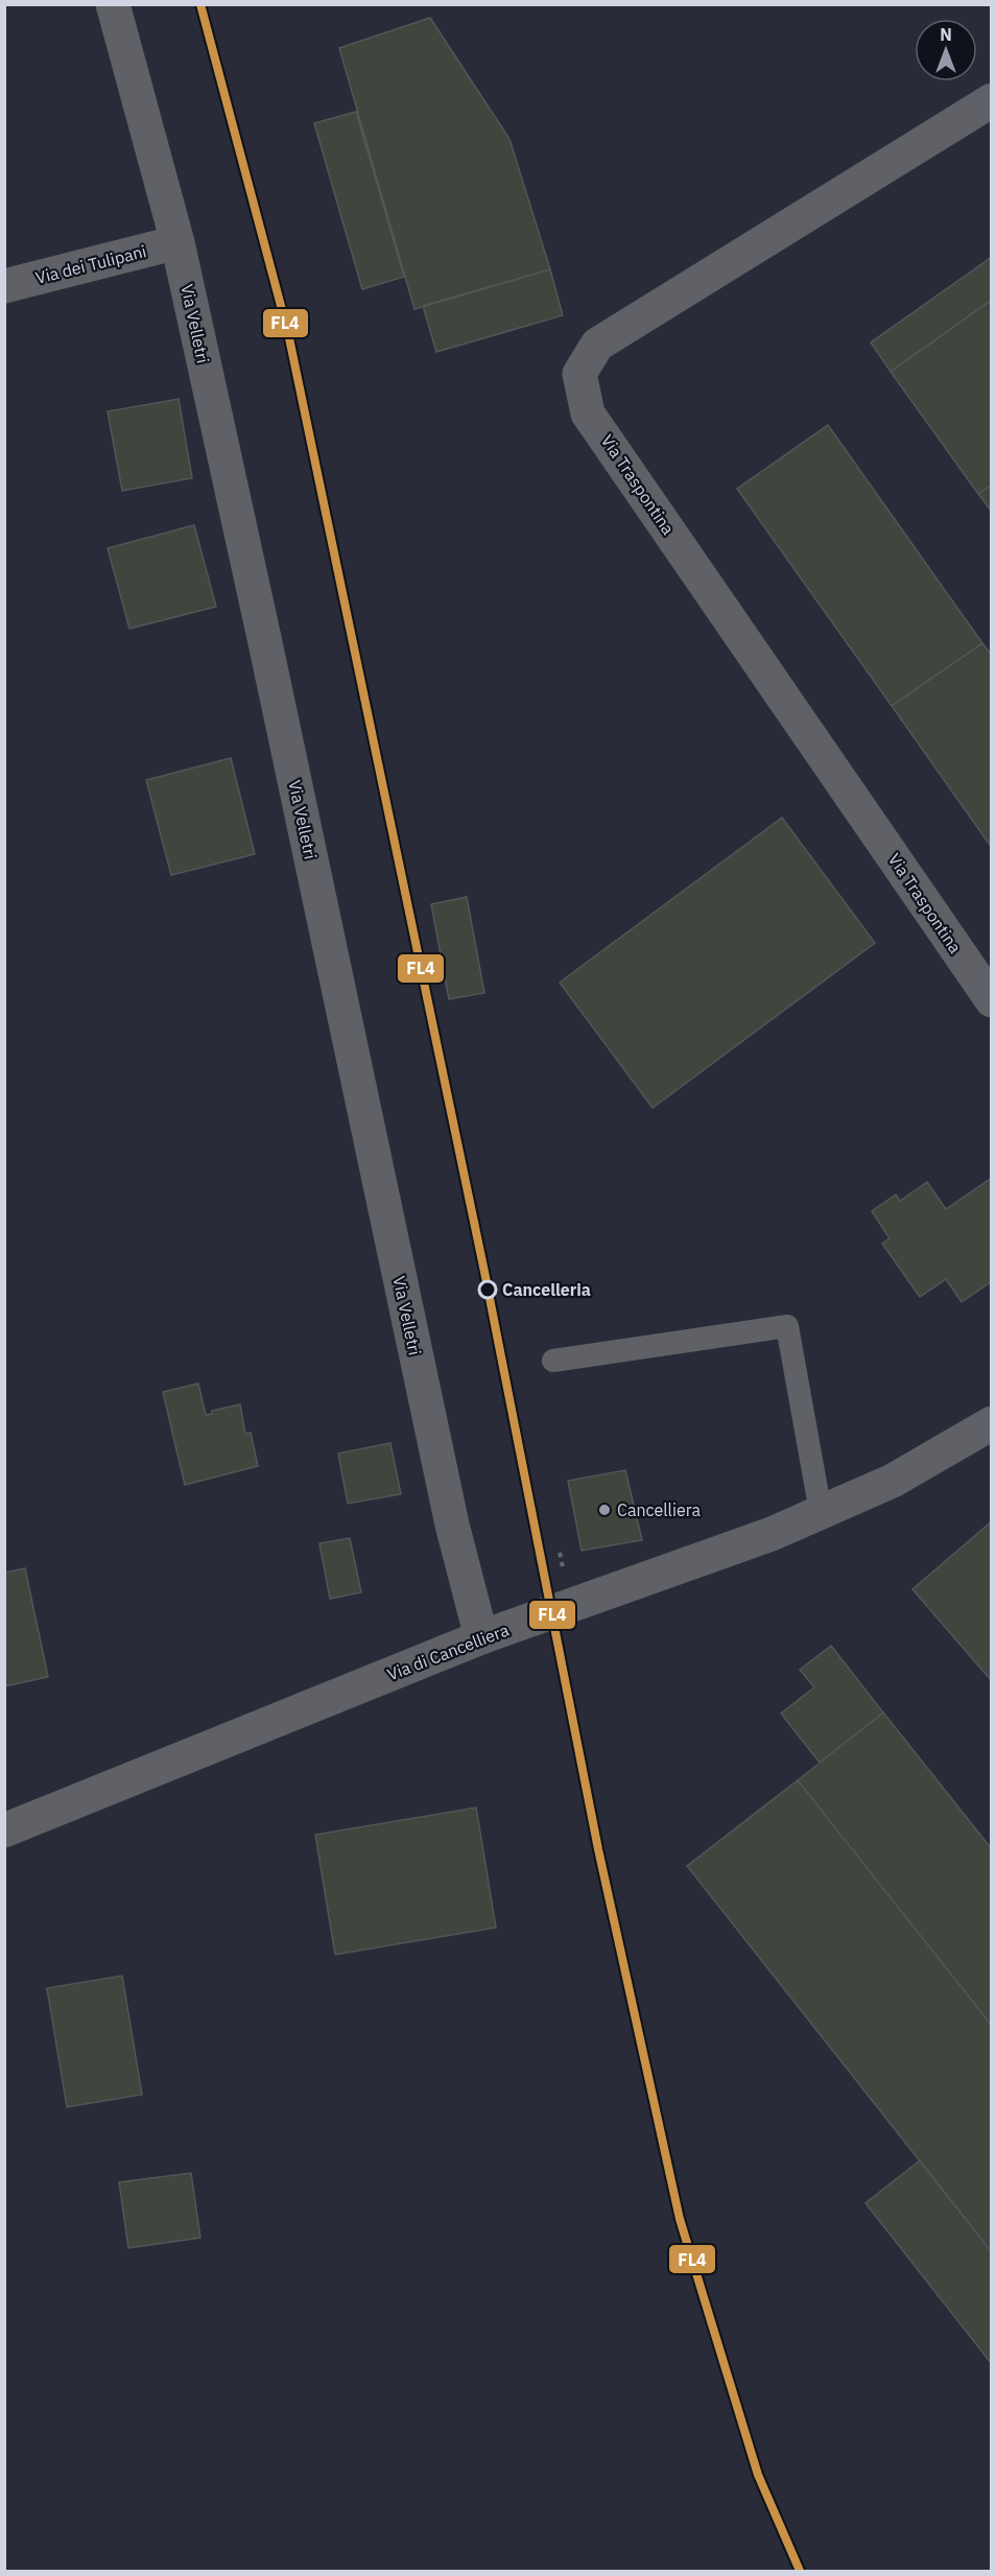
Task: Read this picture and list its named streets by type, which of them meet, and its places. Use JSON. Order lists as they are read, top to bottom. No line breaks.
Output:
{"streets":{"street":["Via dei Tulipani","Via Velletri","Via Traspontina","Via di Cancelliera"]},"crossings":[["Via dei Tulipani","Via Velletri"],["Via Velletri","Via di Cancelliera"]],"places":["Cancelleria","Cancelliera"],"lines":["transit line FL4"],"north":"top"}
